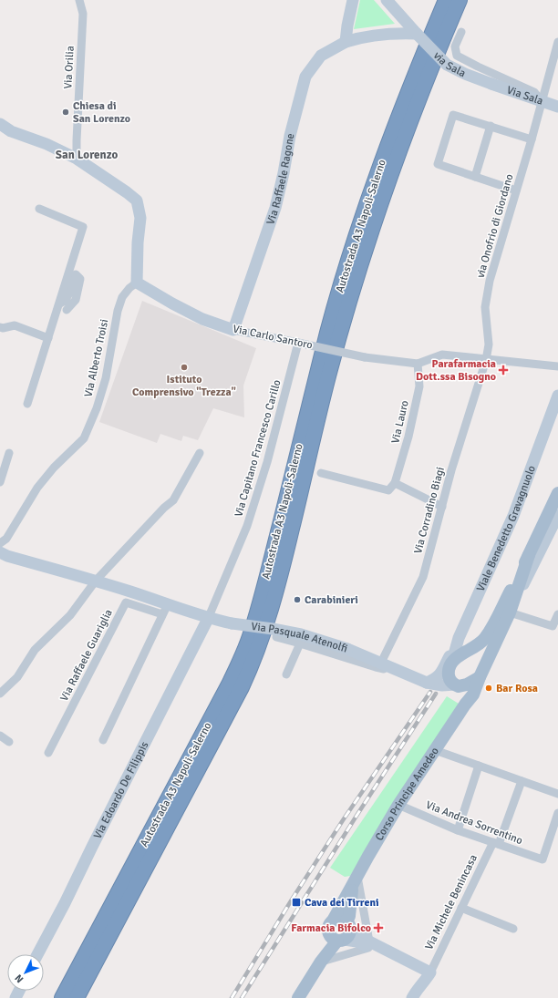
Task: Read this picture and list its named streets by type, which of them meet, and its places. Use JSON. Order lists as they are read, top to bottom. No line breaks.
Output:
{"streets":{"highway":["Autostrada A3 Napoli-Salerno"],"main road":["Corso Principe Amedeo"],"street":["via Sala","Via Orilia","Via Sala","Via Raffaele Ragone","via Onofrio di Giordano","Via Carlo Santoro","Via Alberto Troisi","Via Lauro","Via Capitano Francesco Carillo","Via Corradino Biagi","Viale Benedetto Gravagnuolo","Via Pasquale Atenolfi","Via Raffaele Guariglia","Via Edoardo De Filippis","Via Andrea Sorrentino","Via Michele Benincasa"]},"crossings":[["via Sala","Via Sala"],["via Sala","Via Raffaele Ragone"],["Via Sala","via Onofrio di Giordano"],["Via Raffaele Ragone","Via Carlo Santoro"],["via Onofrio di Giordano","Via Corradino Biagi"],["Via Carlo Santoro","Via Alberto Troisi"],["Via Carlo Santoro","Via Lauro"],["Via Carlo Santoro","Via Capitano Francesco Carillo"],["Via Capitano Francesco Carillo","Via Pasquale Atenolfi"],["Via Capitano Francesco Carillo","Via Edoardo De Filippis"],["Via Corradino Biagi","Via Pasquale Atenolfi"],["Via Pasquale Atenolfi","Via Raffaele Guariglia"],["Via Pasquale Atenolfi","Via Edoardo De Filippis"],["Corso Principe Amedeo","Via Andrea Sorrentino"],["Via Andrea Sorrentino","Via Michele Benincasa"]],"districts":["San Lorenzo"],"places":{"other":["Chiesa di San Lorenzo","Istituto Comprensivo \"Trezza\"","Carabinieri","Bar Rosa"],"health":["Parafarmacia Dott.ssa Bisogno","Farmacia Bifolco"],"transit":["Cava dei Tirreni"]},"north":"bottom left"}
